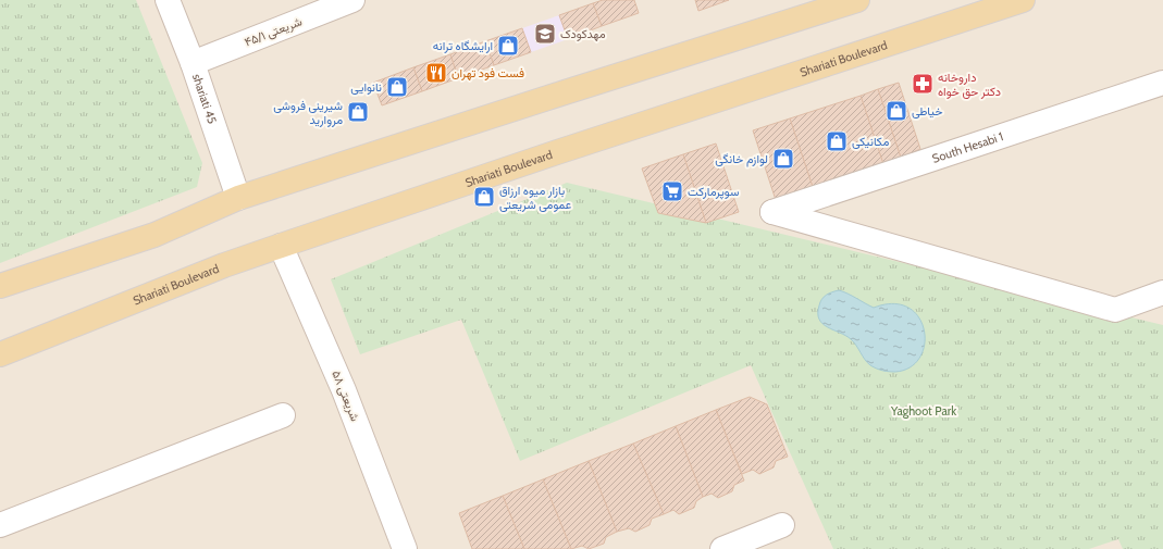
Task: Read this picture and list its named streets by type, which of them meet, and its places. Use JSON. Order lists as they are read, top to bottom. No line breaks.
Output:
{"streets":{"main road":["Shariati Boulevard"],"street":["شریعتی ۴۵/۱","shariati 45","South Hesabi 1","شریعتی ۵۸"]},"crossings":[["شریعتی ۴۵/۱","shariati 45"],["Shariati Boulevard","شریعتی ۵۸"]],"parks":["Yaghoot Park"],"places":{"school or university":["مهدکودک"],"shop":["ارایشگاه ترانه","نانوایی","خیاطی","شیرینی فروشی مروارید","مکانیکی","لوازم خانگی","بازار میوه ارزاق عمومی شریعتی"],"restaurant":["فست فود تهران"],"pharmacy":["داروخانه دکتر حق خواه"],"supermarket":["سوپرمارکت"]}}
